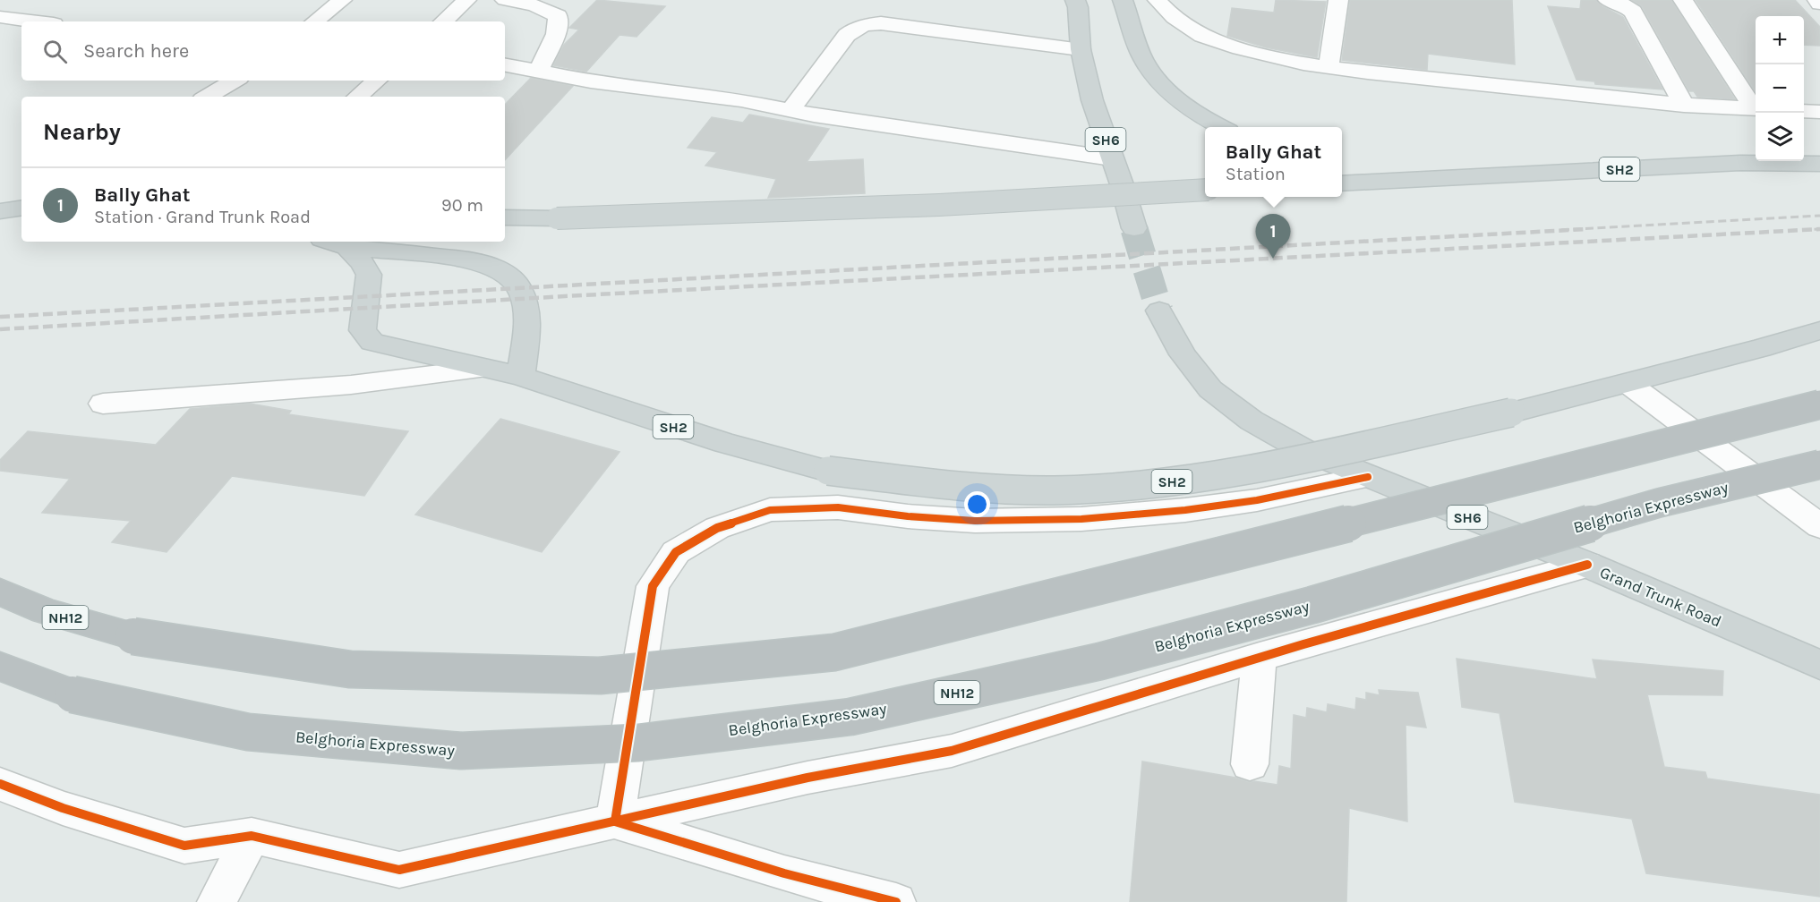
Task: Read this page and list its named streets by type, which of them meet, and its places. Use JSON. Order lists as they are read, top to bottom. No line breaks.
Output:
{"streets":{"highway":["Belghoria Expressway","NH12"],"main road":["SH6","SH2","Grand Trunk Road"]},"page":{"map_buttons":["+","−"],"search":"Search here","heading":"Nearby","popup":["Bally Ghat","Station"],"list":[{"mark":"1","name":"Bally Ghat","note":"Station · Grand Trunk Road","value":"90 m"}],"pins":"1"}}
